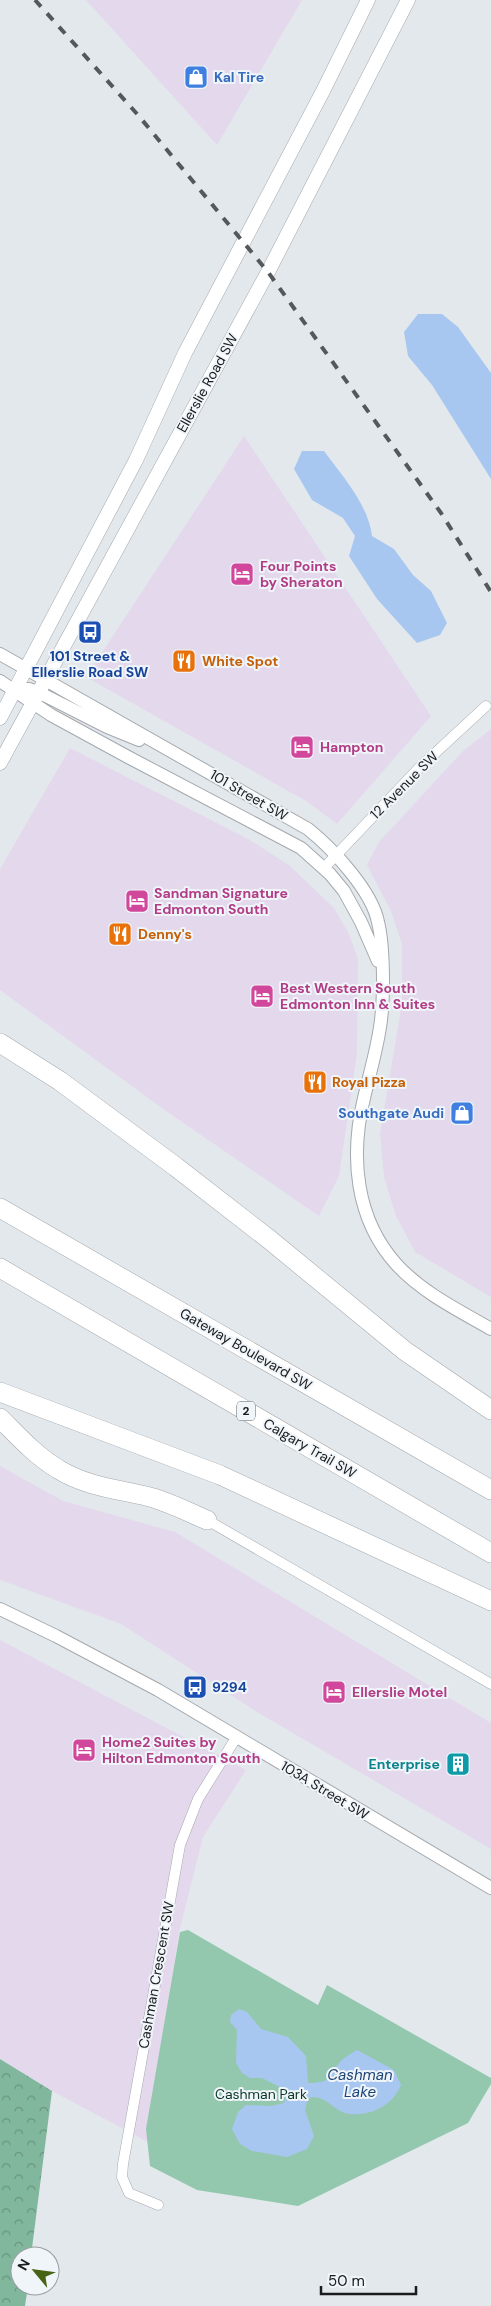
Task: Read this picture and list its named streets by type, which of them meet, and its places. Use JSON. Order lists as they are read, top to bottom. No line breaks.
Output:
{"streets":{"highway":["Gateway Boulevard SW","2","Calgary Trail SW"],"main road":["Ellerslie Road SW"],"street":["12 Avenue SW","101 Street SW","103A Street SW","Cashman Crescent SW"]},"crossings":[["Ellerslie Road SW","101 Street SW"],["12 Avenue SW","101 Street SW"],["103A Street SW","Cashman Crescent SW"]],"water":["Cashman Lake"],"parks":["Cashman Park"],"places":{"shop":["Kal Tire","Southgate Audi"],"hotel":["Four Points by Sheraton","Hampton","Sandman Signature Edmonton South","Best Western South Edmonton Inn & Suites","Ellerslie Motel","Home2 Suites by Hilton Edmonton South"],"bus stop":["101 Street & Ellerslie Road SW","9294"],"restaurant":["White Spot","Denny's","Royal Pizza"],"building":["Enterprise"]},"scale_bar":"50 m","north":"top left"}
